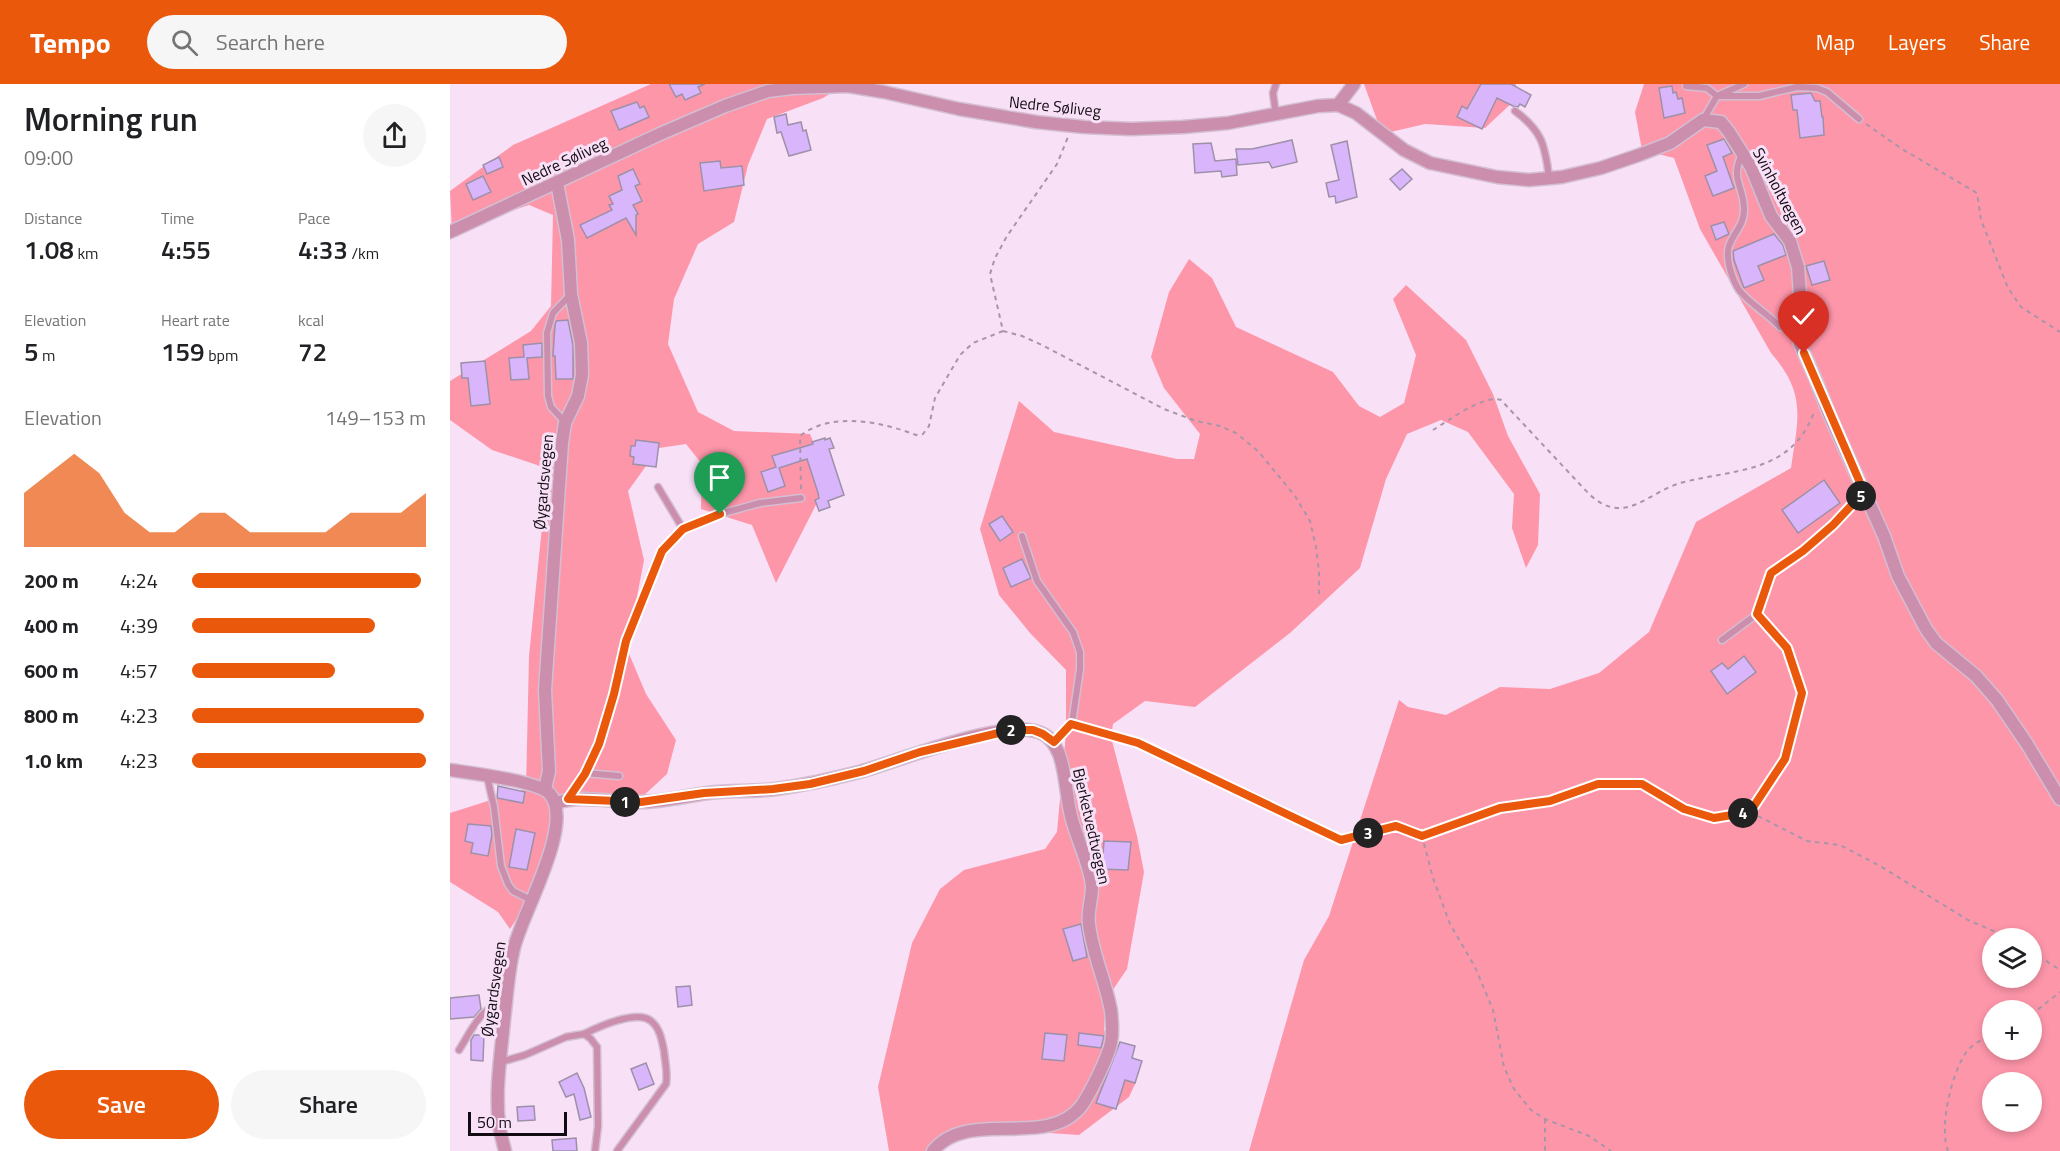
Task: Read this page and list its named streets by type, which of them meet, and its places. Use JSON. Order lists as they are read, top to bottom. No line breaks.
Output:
{"streets":{"street":["Nedre Søliveg","Svinholtvegen","Øygardsvegen","Bjerketvedtvegen"]},"crossings":[["Nedre Søliveg","Øygardsvegen"]],"scale_bar":"50 m","page":{"header":"Tempo","search":"Search here","nav":["Map","Layers","Share"],"heading":["Morning run","09:00"],"stats":[["Distance","1.08 km"],["Time","4:55"],["Pace","4:33 /km"],["Elevation","5 m"],["Heart rate","159 bpm"],["kcal","72"]],"chart":["Elevation","149–153 m"],"pins":["5","2","1","4","3"],"list":[{"name":"200 m","note":"4:24"},{"name":"400 m","note":"4:39"},{"name":"600 m","note":"4:57"},{"name":"800 m","note":"4:23"},{"name":"1.0 km","note":"4:23"}],"map_buttons":["+","−"],"buttons":["Save","Share"],"scale":"50 m"}}
